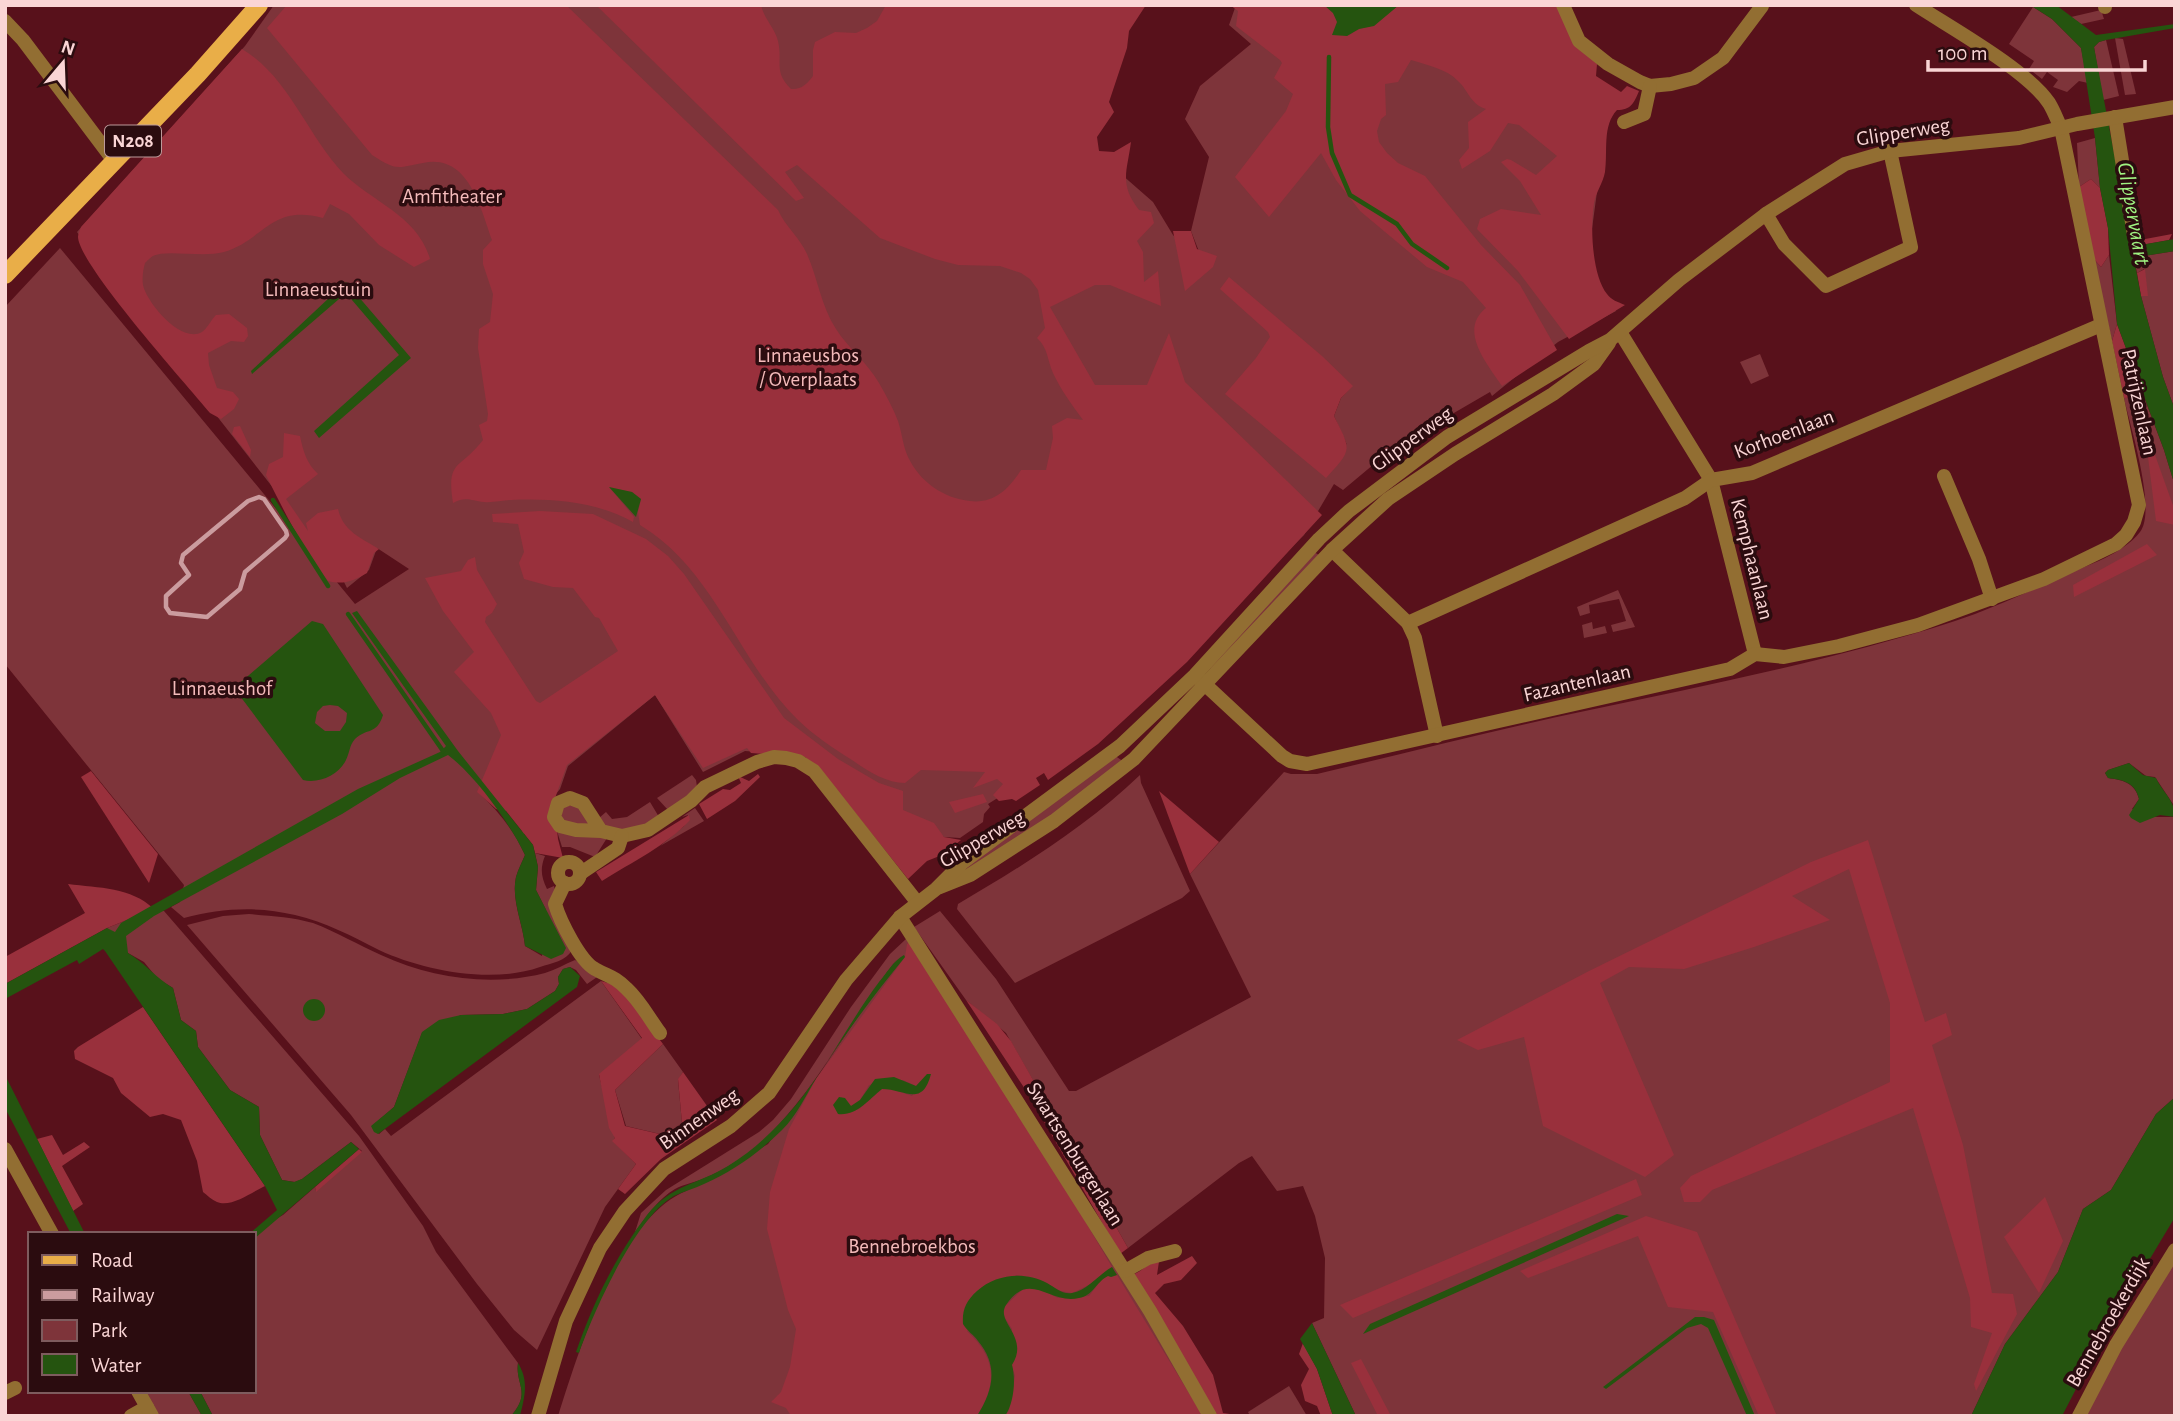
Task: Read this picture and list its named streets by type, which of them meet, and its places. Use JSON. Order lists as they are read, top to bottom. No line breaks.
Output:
{"streets":{"main road":["N208"],"street":["Glipperweg","Patrijzenlaan","Korhoenlaan","Kemphaanlaan","Fazantenlaan","Binnenweg","Swartsenburgerlaan","Bennebroekerdijk"]},"crossings":[["Glipperweg","Patrijzenlaan"],["Glipperweg","Kemphaanlaan"],["Glipperweg","Fazantenlaan"],["Glipperweg","Binnenweg"],["Patrijzenlaan","Korhoenlaan"],["Korhoenlaan","Kemphaanlaan"],["Kemphaanlaan","Fazantenlaan"],["Binnenweg","Swartsenburgerlaan"]],"water":["Glippervaart"],"parks":["Amfitheater","Linnaeustuin","Linnaeusbos / Overplaats","Linnaeushof","Bennebroekbos"],"legend":["Road","Railway","Park","Water"],"scale_bar":"100 m","north":"top"}
